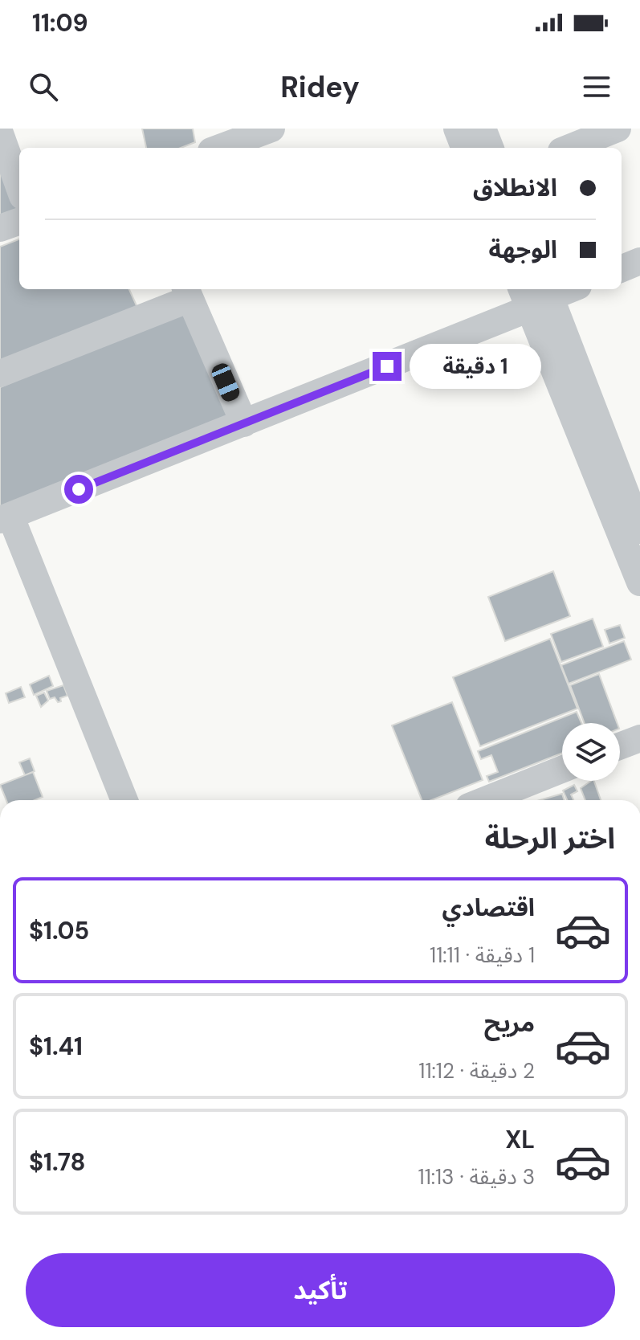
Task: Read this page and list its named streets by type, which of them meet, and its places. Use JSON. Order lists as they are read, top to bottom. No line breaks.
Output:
{"page":{"status":"11:09","header":"Ridey","banner":["الانطلاق","الوجهة"],"bubble":"1 دقيقة","heading":"اختر الرحلة","list":[{"name":"اقتصادي","note":"1 دقيقة · 11:11","value":"$1.05"},{"name":"مريح","note":"2 دقيقة · 11:12","value":"$1.41"},{"name":"XL","note":"3 دقيقة · 11:13","value":"$1.78"}],"buttons":"تأكيد"}}
